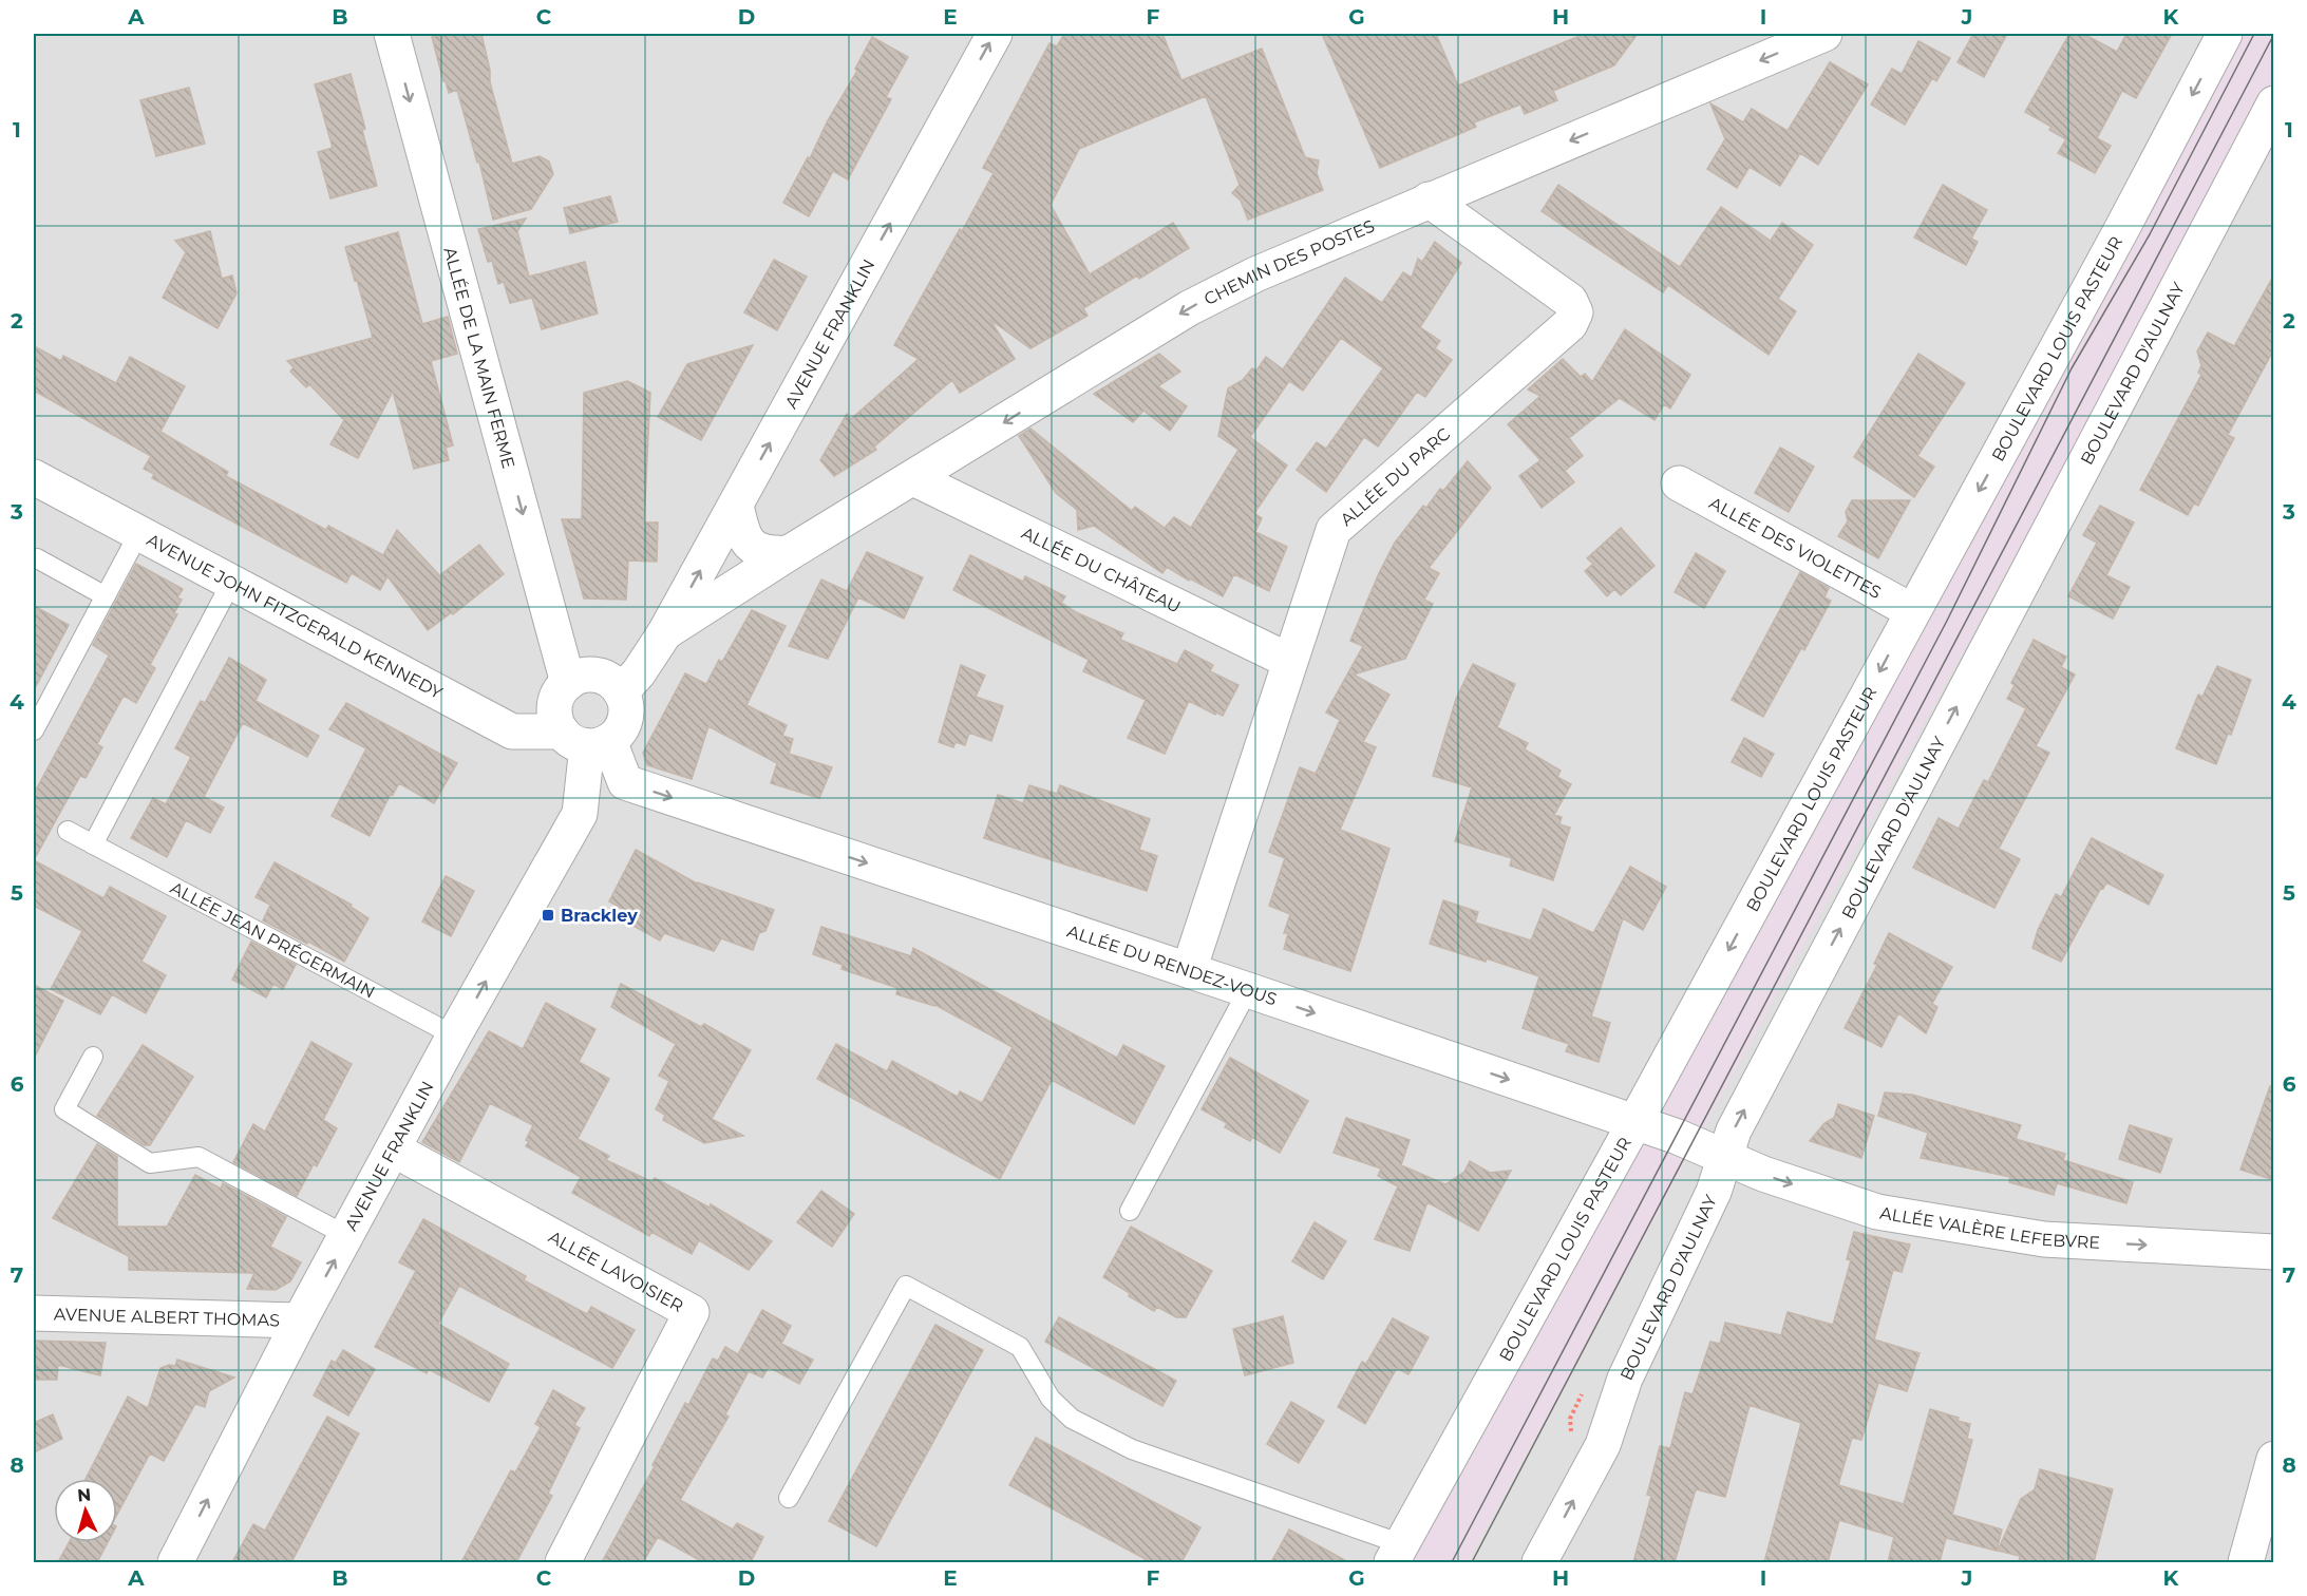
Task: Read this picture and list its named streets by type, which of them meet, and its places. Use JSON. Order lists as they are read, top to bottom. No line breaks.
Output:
{"streets":{"street":["CHEMIN DES POSTES","AVENUE FRANKLIN","BOULEVARD LOUIS PASTEUR","ALLÉE DE LA MAIN FERME","BOULEVARD D'AULNAY","ALLÉE DU PARC","ALLÉE DES VIOLETTES","ALLÉE DU CHÂTEAU","AVENUE JOHN FITZGERALD KENNEDY","ALLÉE DU RENDEZ-VOUS","ALLÉE VALÈRE LEFEBVRE","ALLÉE LAVOISIER","AVENUE ALBERT THOMAS"],"lane":["ALLÉE JEAN PRÉGERMAIN"]},"crossings":[["CHEMIN DES POSTES","AVENUE FRANKLIN"],["CHEMIN DES POSTES","ALLÉE DU PARC"],["CHEMIN DES POSTES","ALLÉE DU CHÂTEAU"],["AVENUE FRANKLIN","ALLÉE DE LA MAIN FERME"],["AVENUE FRANKLIN","AVENUE JOHN FITZGERALD KENNEDY"],["AVENUE FRANKLIN","ALLÉE JEAN PRÉGERMAIN"],["AVENUE FRANKLIN","ALLÉE LAVOISIER"],["AVENUE FRANKLIN","AVENUE ALBERT THOMAS"],["BOULEVARD LOUIS PASTEUR","ALLÉE DES VIOLETTES"],["BOULEVARD LOUIS PASTEUR","ALLÉE DU RENDEZ-VOUS"],["ALLÉE DE LA MAIN FERME","AVENUE JOHN FITZGERALD KENNEDY"],["BOULEVARD D'AULNAY","ALLÉE DU RENDEZ-VOUS"],["BOULEVARD D'AULNAY","ALLÉE VALÈRE LEFEBVRE"],["ALLÉE DU PARC","ALLÉE DU CHÂTEAU"],["ALLÉE DU PARC","ALLÉE DU RENDEZ-VOUS"],["ALLÉE DU RENDEZ-VOUS","ALLÉE VALÈRE LEFEBVRE"]],"one_way":["CHEMIN DES POSTES","AVENUE FRANKLIN","BOULEVARD LOUIS PASTEUR","ALLÉE DE LA MAIN FERME","BOULEVARD D'AULNAY","ALLÉE DU RENDEZ-VOUS","ALLÉE VALÈRE LEFEBVRE"],"places":{"transit":["Brackley"]},"north":"top","grid":{"columns":["A","B","C","D","E","F","G","H","I","J","K"],"rows":["1","2","3","4","5","6","7","8"]}}
